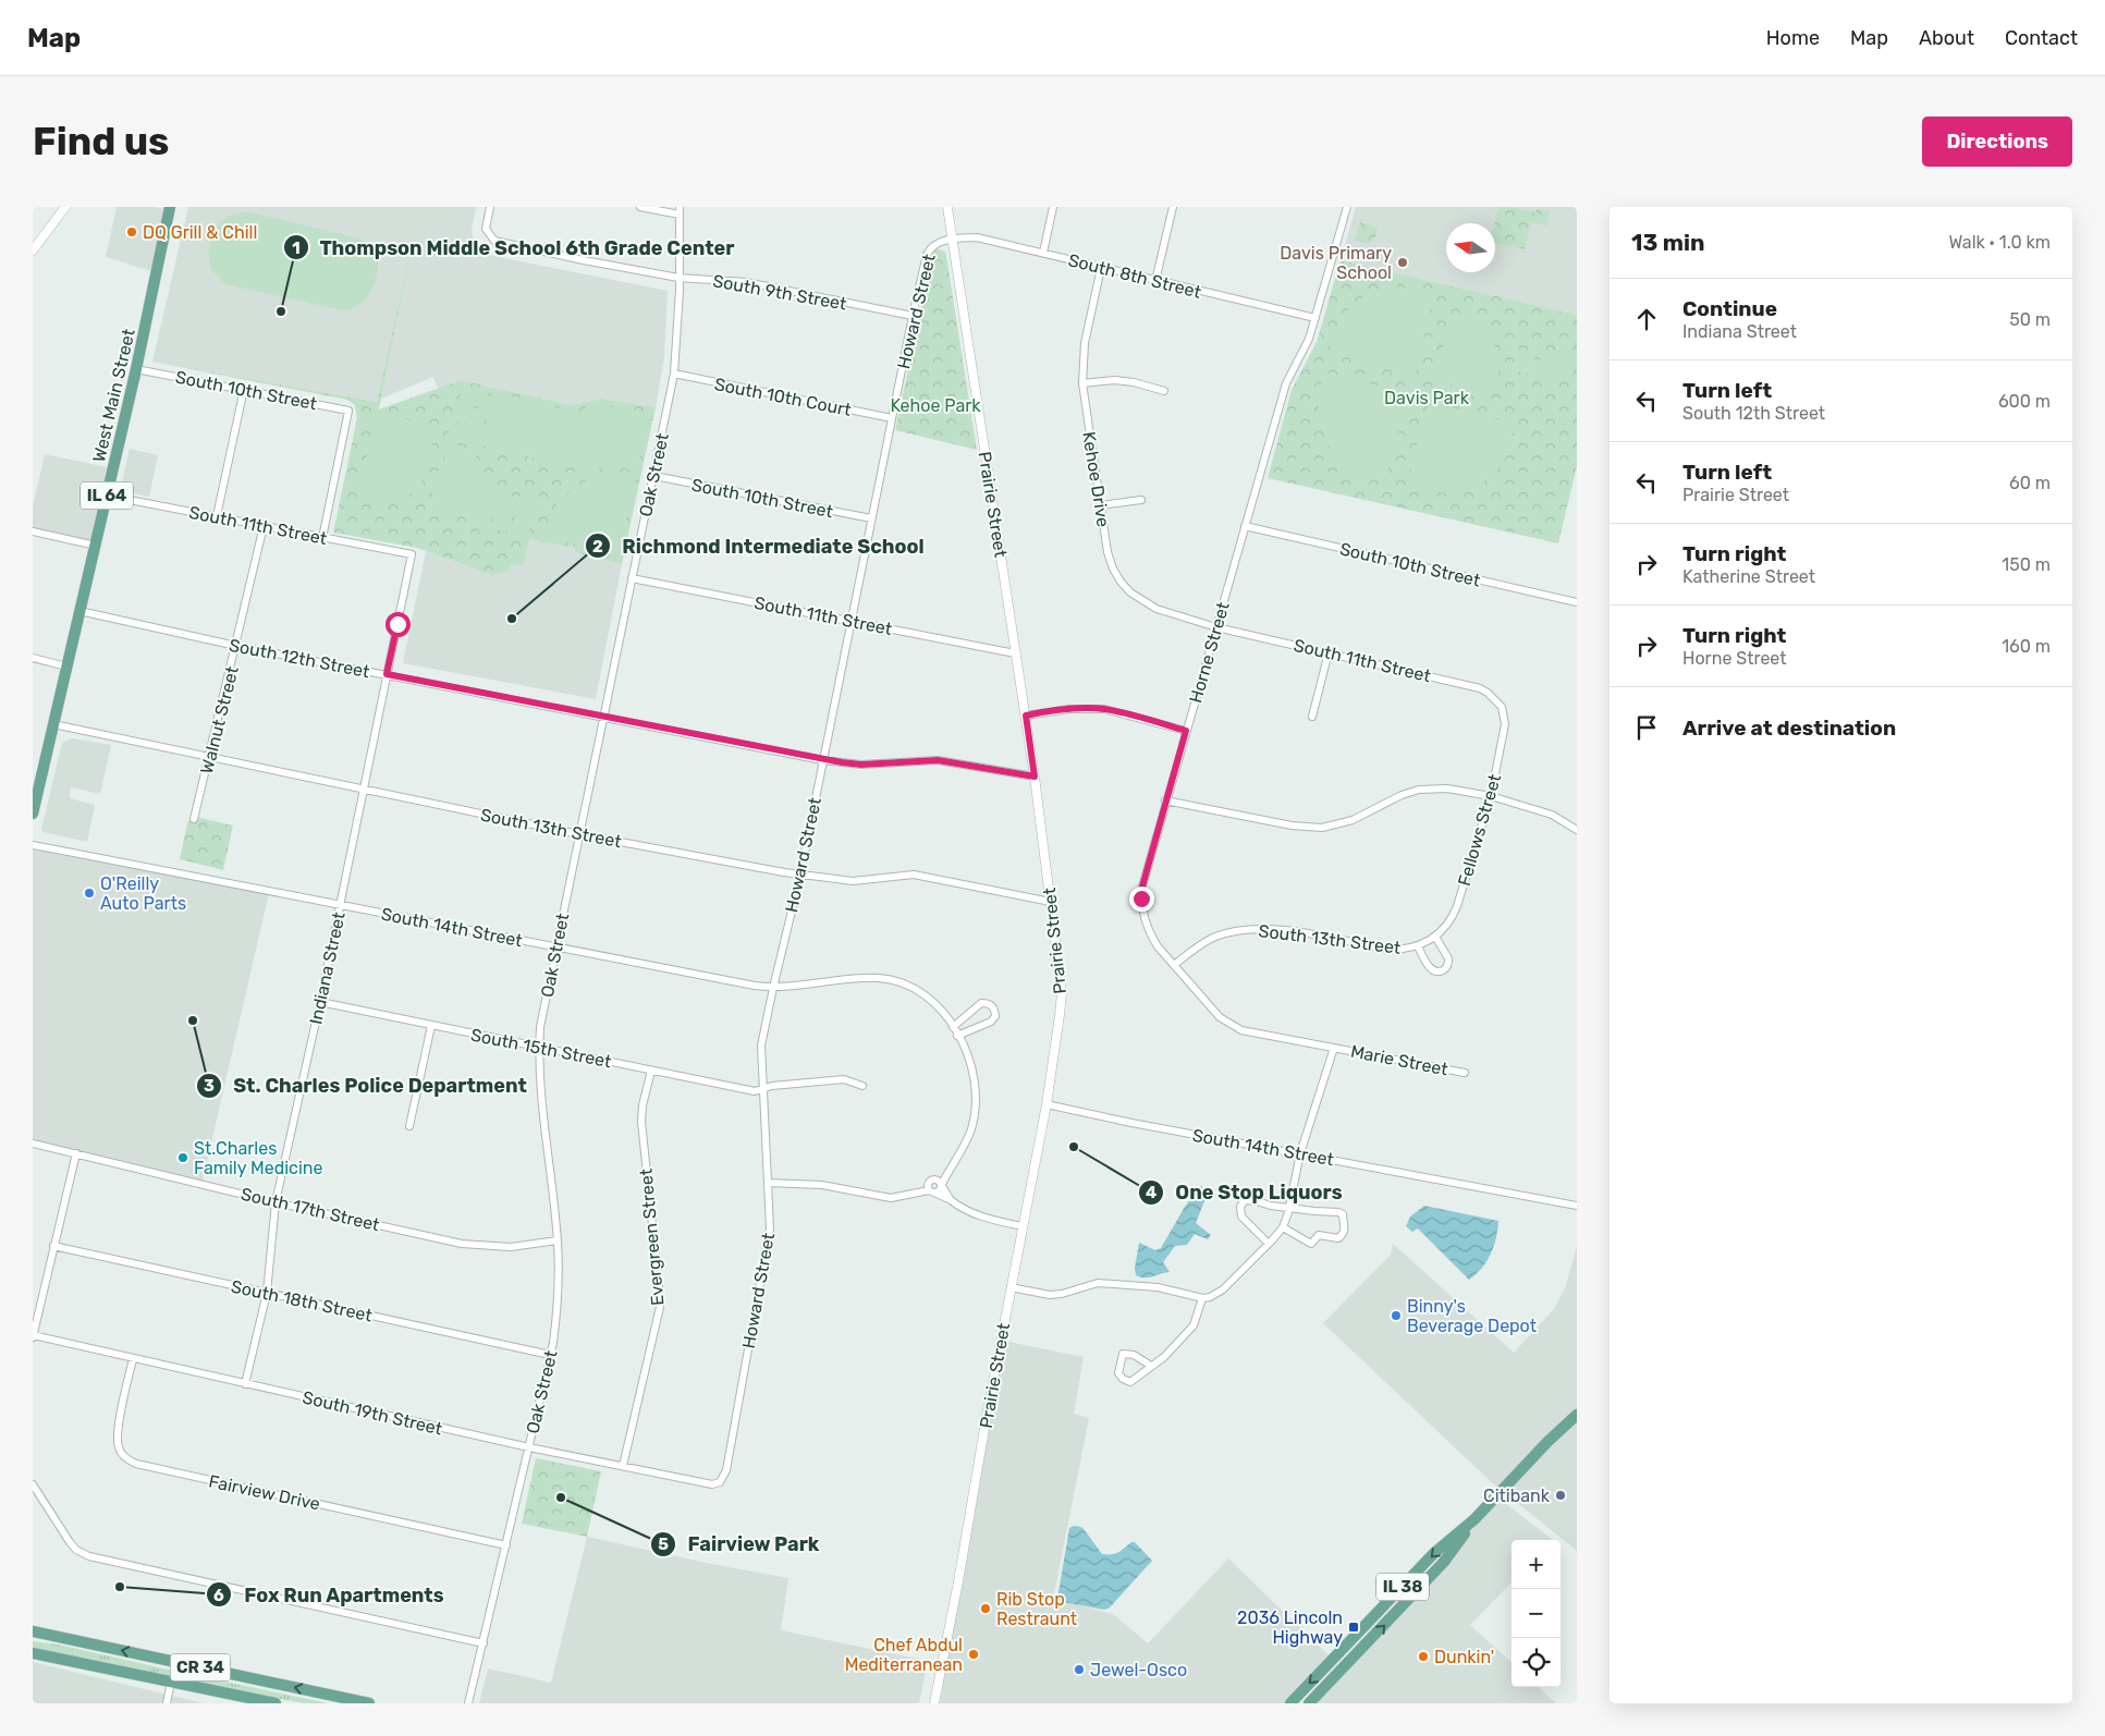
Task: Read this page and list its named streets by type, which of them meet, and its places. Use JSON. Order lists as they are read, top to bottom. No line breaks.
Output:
{"streets":{"main road":["West Main Street","IL 64","IL 38","CR 34"],"street":["South 8th Street","South 9th Street","Howard Street","South 10th Street","South 10th Court","Oak Street","Kehoe Drive","Prairie Street","South 11th Street","Horne Street","South 12th Street","Walnut Street","South 13th Street","Fellows Street","South 14th Street","Indiana Street","South 15th Street","Marie Street","South 17th Street","Evergreen Street","South 18th Street","South 19th Street","Fairview Drive"]},"crossings":[["South 8th Street","Howard Street"],["South 8th Street","Kehoe Drive"],["South 8th Street","Prairie Street"],["South 8th Street","Horne Street"],["South 9th Street","Howard Street"],["South 9th Street","Oak Street"],["Howard Street","South 10th Street"],["Howard Street","South 10th Court"],["Howard Street","Prairie Street"],["Howard Street","South 11th Street"],["Howard Street","South 12th Street"],["Howard Street","South 13th Street"],["Howard Street","South 14th Street"],["Howard Street","South 15th Street"],["Howard Street","South 19th Street"],["South 10th Street","West Main Street"],["South 10th Street","Oak Street"],["South 10th Street","South 11th Street"],["South 10th Street","Horne Street"],["West Main Street","South 11th Street"],["West Main Street","South 12th Street"],["West Main Street","South 13th Street"],["South 10th Court","Oak Street"],["Oak Street","South 11th Street"],["Oak Street","South 12th Street"],["Oak Street","South 13th Street"],["Oak Street","South 14th Street"],["Oak Street","South 15th Street"],["Oak Street","South 17th Street"],["Oak Street","South 18th Street"],["Oak Street","South 19th Street"],["Oak Street","Fairview Drive"],["Kehoe Drive","South 11th Street"],["Kehoe Drive","Horne Street"],["Prairie Street","South 11th Street"],["Prairie Street","South 12th Street"],["Prairie Street","South 13th Street"],["Prairie Street","South 14th Street"],["South 11th Street","Horne Street"],["South 11th Street","Walnut Street"],["South 11th Street","Fellows Street"],["South 11th Street","Indiana Street"],["Horne Street","South 13th Street"],["Horne Street","Marie Street"],["South 12th Street","Walnut Street"],["South 12th Street","Indiana Street"],["Walnut Street","South 13th Street"],["South 13th Street","Fellows Street"],["South 13th Street","Indiana Street"],["South 14th Street","Indiana Street"],["Indiana Street","South 15th Street"],["Indiana Street","South 17th Street"],["Indiana Street","South 18th Street"],["Indiana Street","South 19th Street"],["South 15th Street","Evergreen Street"],["Evergreen Street","South 19th Street"],["South 19th Street","Fairview Drive"]],"parks":["Davis Park","Kehoe Park"],"places":{"other":["DQ Grill & Chill","Davis Primary School","Thompson Middle School 6th Grade Center","Richmond Intermediate School","O'Reilly Auto Parts","St. Charles Police Department","One Stop Liquors","St.Charles Family Medicine","Binny's Beverage Depot","Citibank","Fairview Park","Fox Run Apartments","Rib Stop Restraunt","Chef Abdul Mediterranean","Dunkin'","Jewel-Osco"],"transit":["2036 Lincoln Highway"]},"north":"left","page":{"header":"Map","nav":["Home","Map","About","Contact"],"buttons":"Directions","title":"Find us","heading":["13 min","Walk · 1.0 km"],"list":[["Continue","Indiana Street","50 m"],["Turn left","South 12th Street","600 m"],["Turn left","Prairie Street","60 m"],["Turn right","Katherine Street","150 m"],["Turn right","Horne Street","160 m"],"Arrive at destination"],"map_buttons":["+","−"]}}
